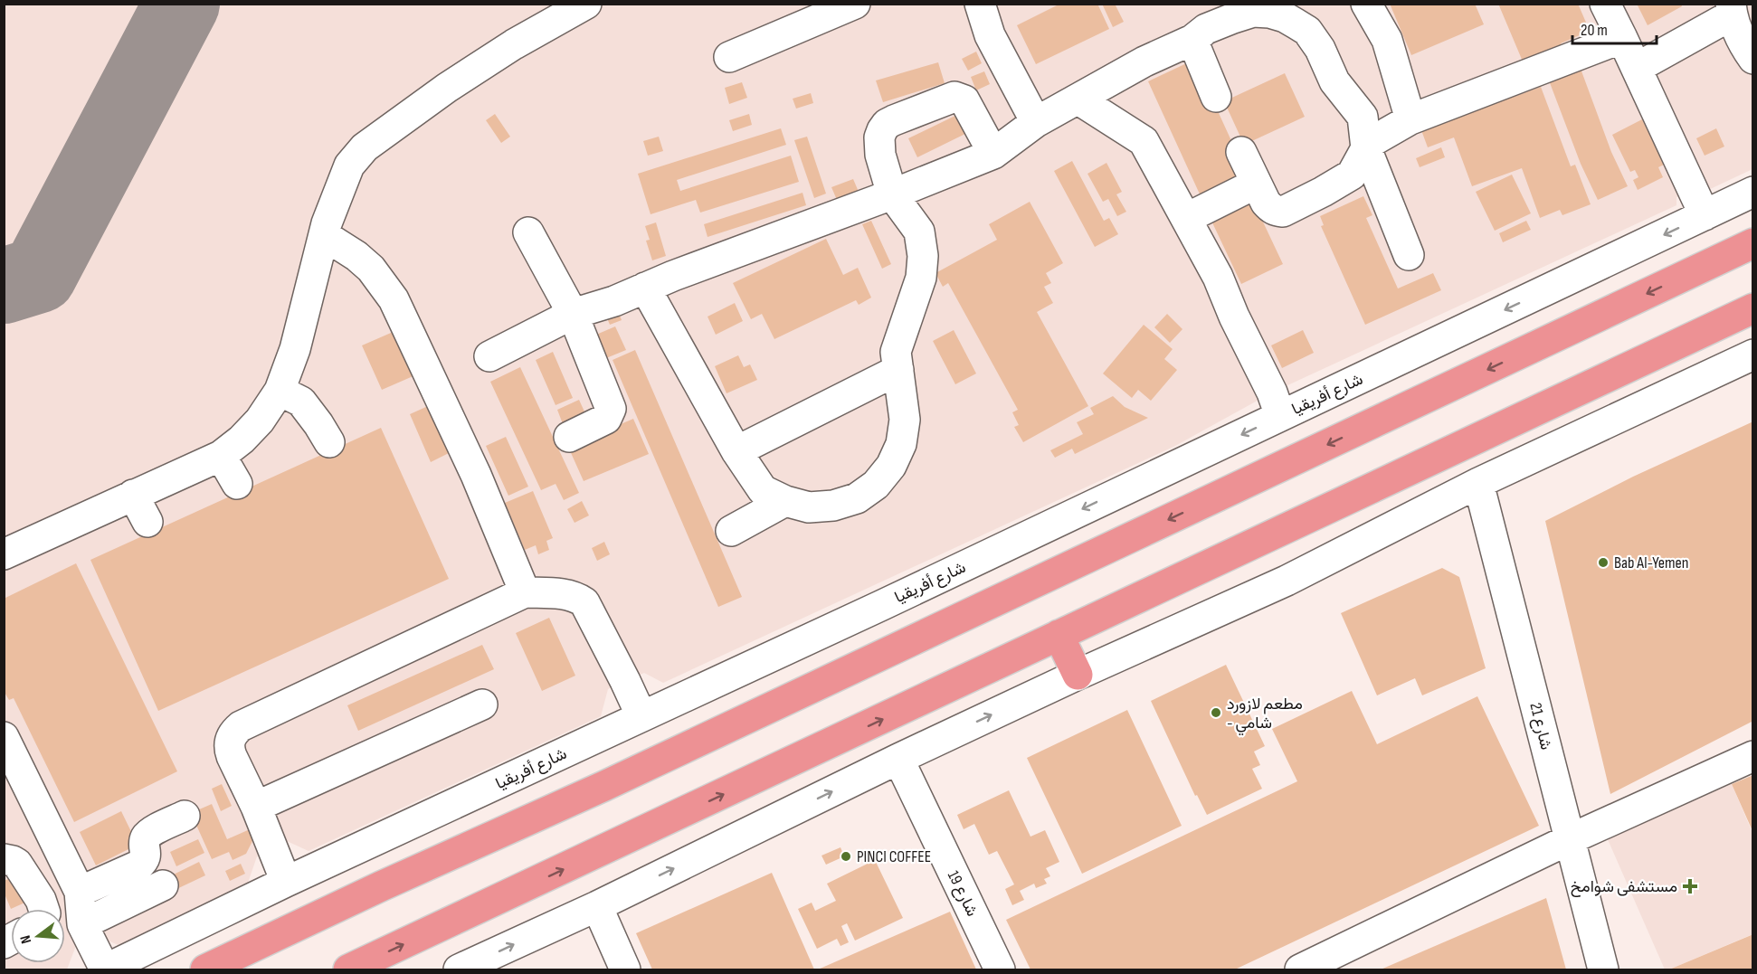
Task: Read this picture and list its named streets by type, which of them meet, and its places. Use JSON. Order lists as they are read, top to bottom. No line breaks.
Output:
{"streets":{"street":["شارع أفريقيا","شارع 21","شارع 19"]},"places":{"other":["Bab Al-Yemen","مطعم لازورد - شامي","PINCI COFFEE"],"health":["مستشفى شوامخ"]},"scale_bar":"20 m","north":"left"}
